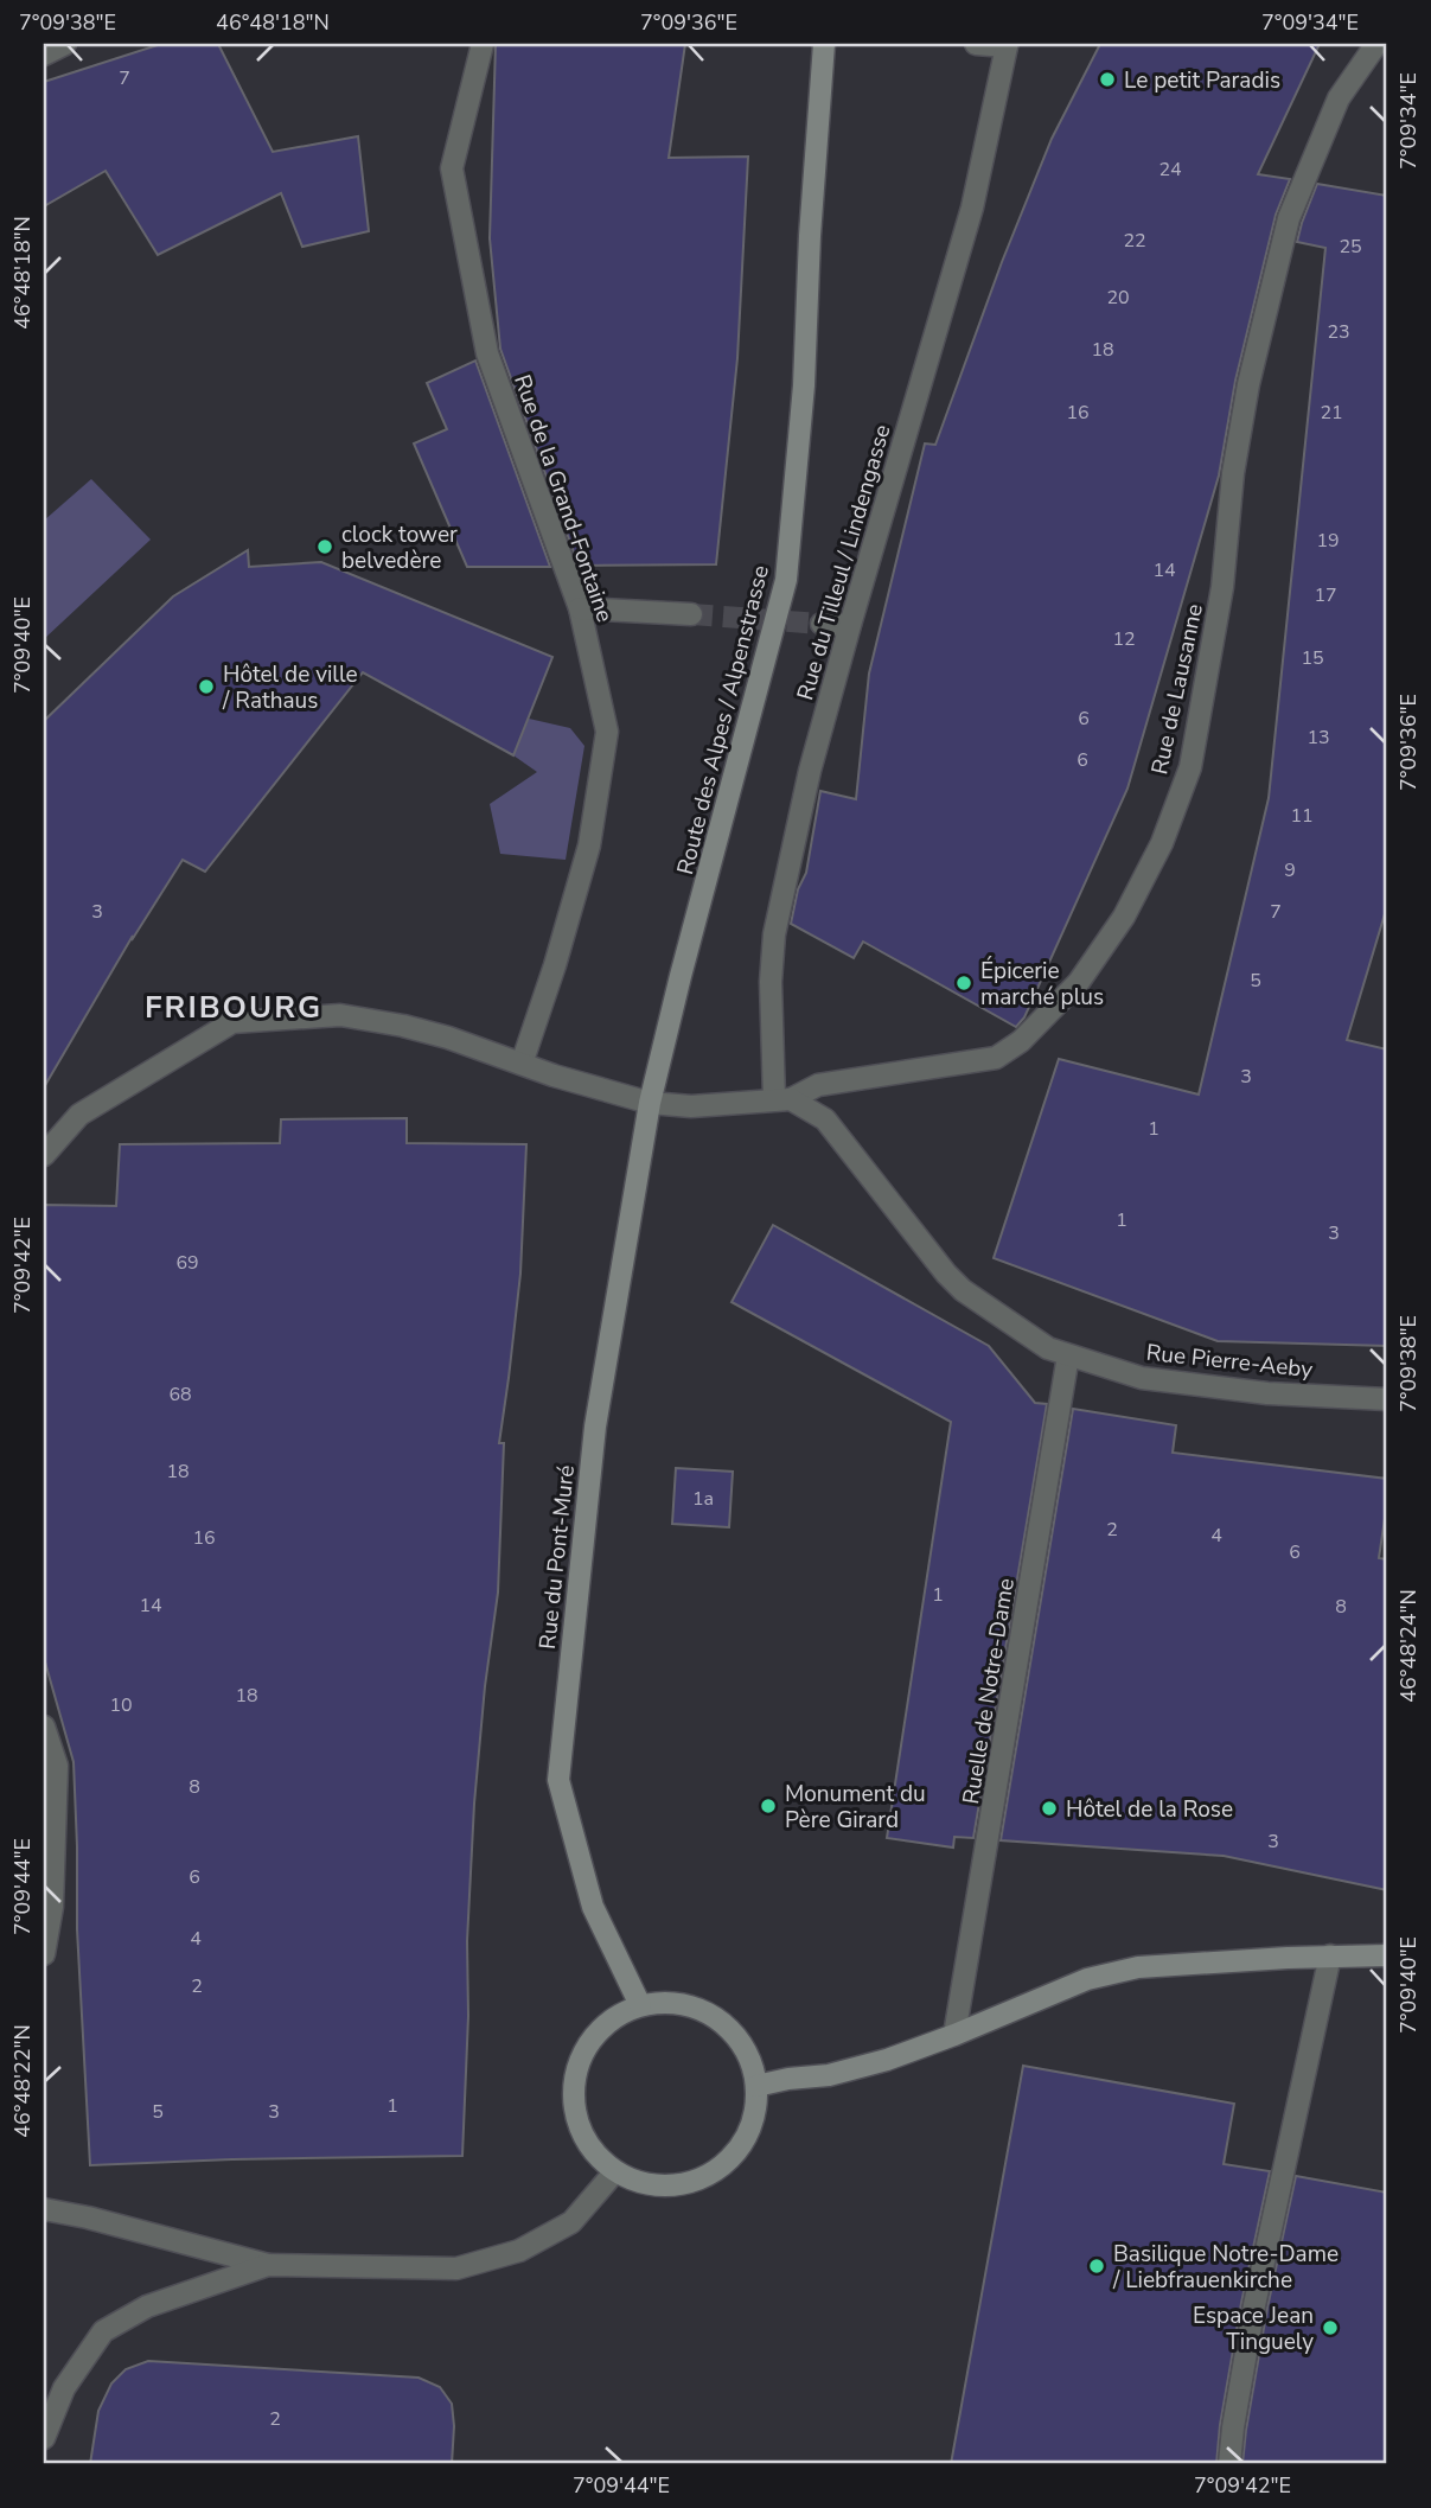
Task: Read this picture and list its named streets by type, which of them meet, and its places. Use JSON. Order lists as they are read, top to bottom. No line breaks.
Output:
{"streets":{"main road":["Route des Alpes / Alpenstrasse","Rue du Pont-Muré"],"street":["Rue de la Grand-Fontaine","Rue du Tilleul / Lindengasse","Rue de Lausanne","Rue Pierre-Aeby","Ruelle de Notre-Dame"]},"crossings":[["Rue de la Grand-Fontaine","Rue de Lausanne"],["Rue du Tilleul / Lindengasse","Rue de Lausanne"],["Rue du Tilleul / Lindengasse","Rue Pierre-Aeby"],["Rue de Lausanne","Route des Alpes / Alpenstrasse"],["Rue de Lausanne","Rue Pierre-Aeby"],["Rue de Lausanne","Rue du Pont-Muré"],["Route des Alpes / Alpenstrasse","Rue du Pont-Muré"],["Rue Pierre-Aeby","Ruelle de Notre-Dame"]],"districts":["FRIBOURG"],"places":["Le petit Paradis","clock tower belvedère","Hôtel de ville / Rathaus","Épicerie marché plus","Monument du Père Girard","Hôtel de la Rose","Basilique Notre-Dame / Liebfrauenkirche","Espace Jean Tinguely"],"house_numbers":["7","24","22","25","20","23","18","16","21","19","14","17","12","15","6","13","6","11","9","3","7","5","3","1","1","3","69","68","18","1a","2","4","16","6","1","14","8","18","10","8","3","6","4","2","1","5","3","2"],"coordinates":["7°09'38\"E","46°48'18\"N","7°09'36\"E","7°09'34\"E","7°09'40\"E","7°09'42\"E","46°48'24\"N","7°09'44\"E","46°48'22\"N"]}
